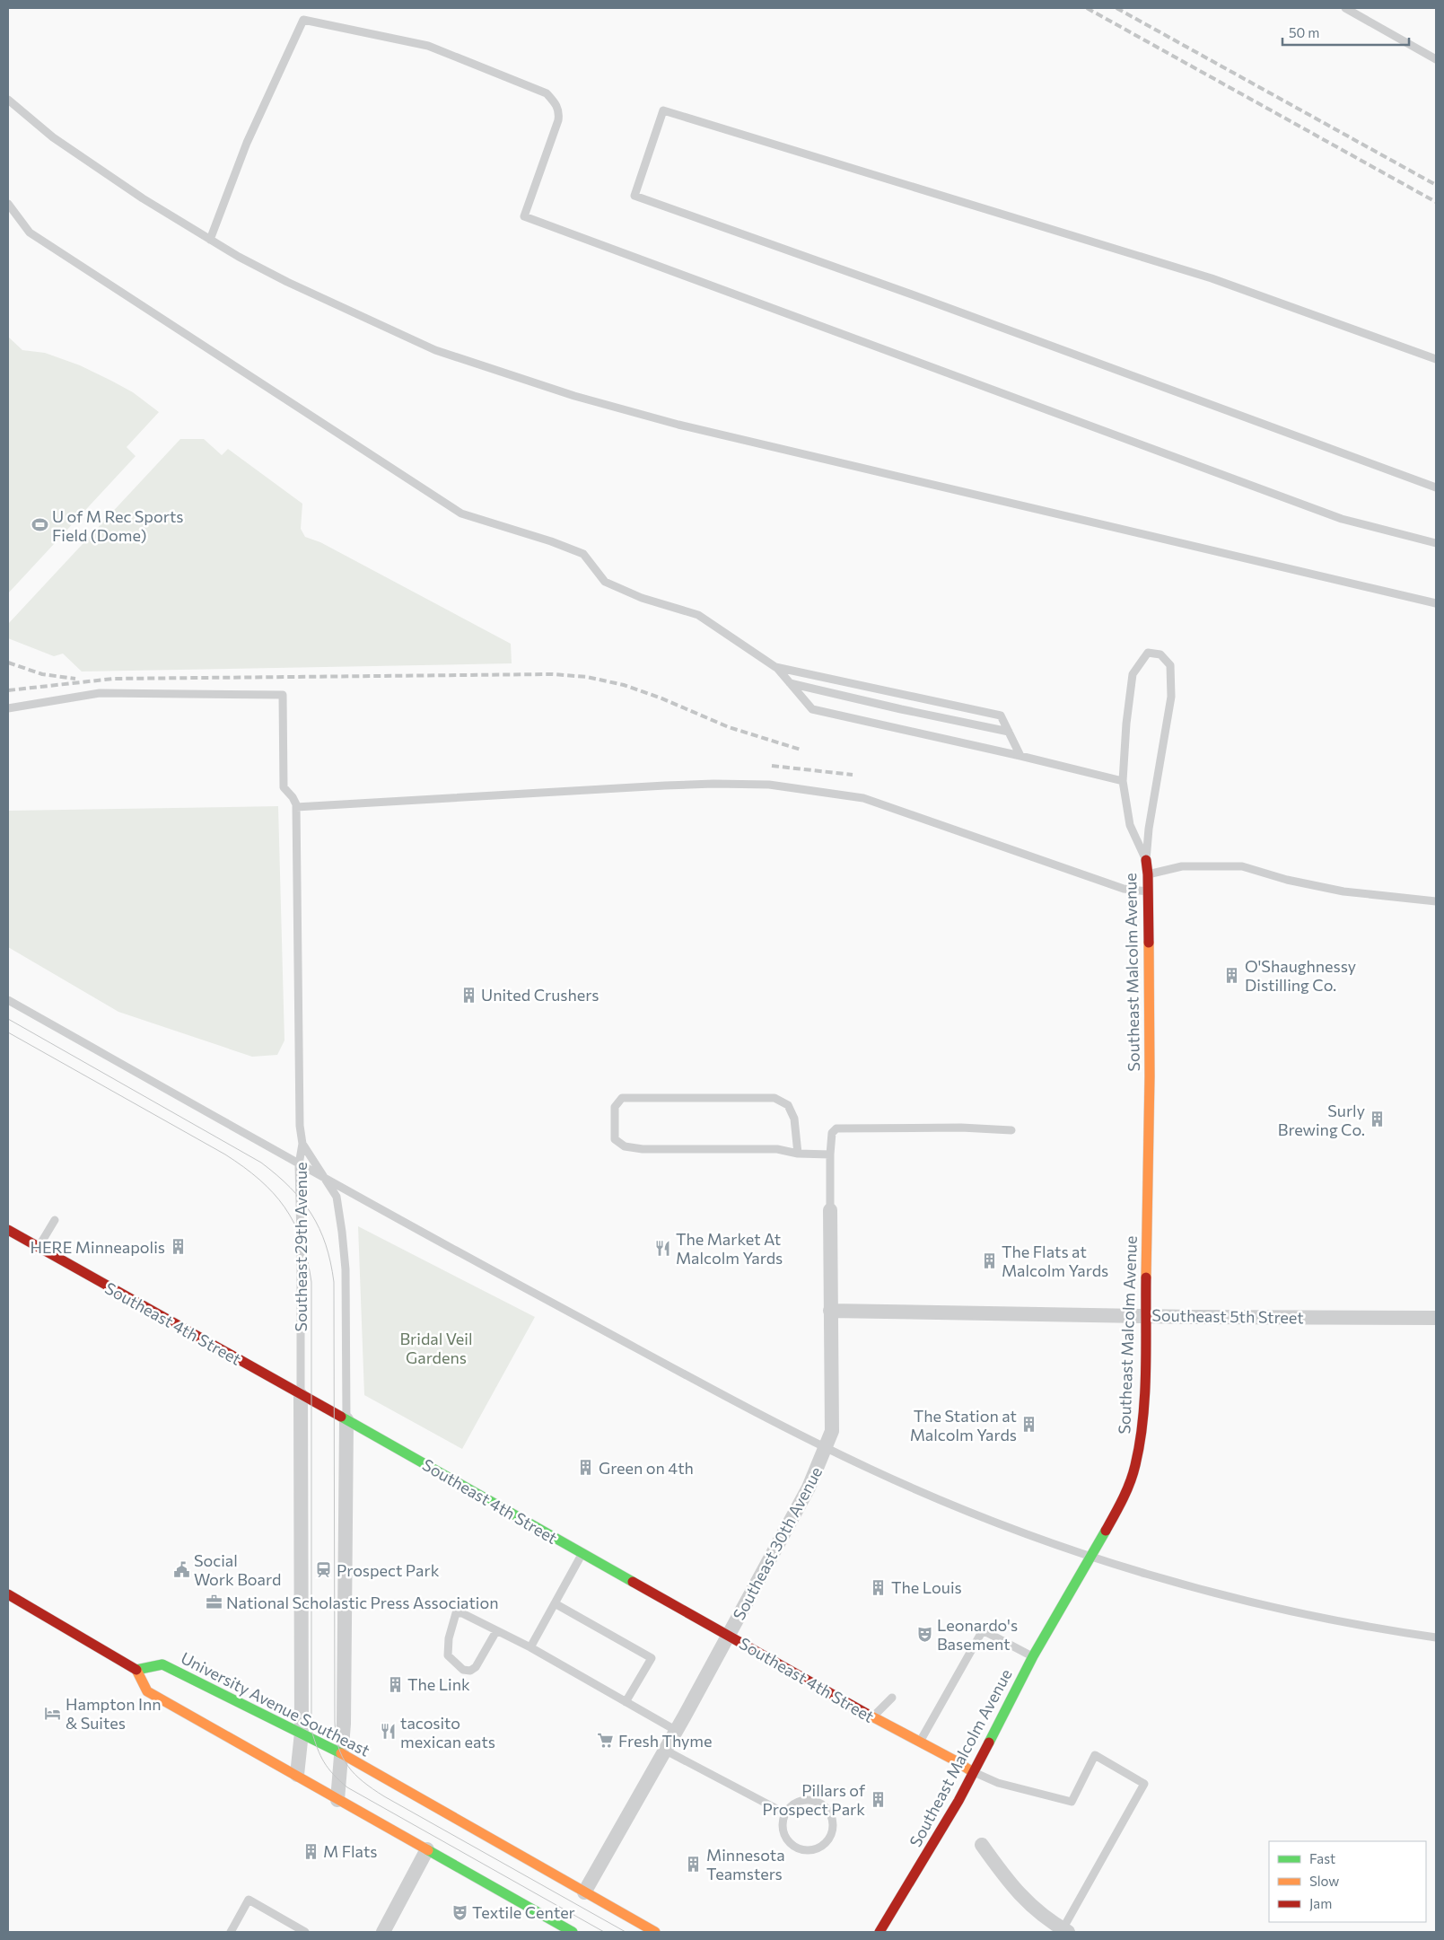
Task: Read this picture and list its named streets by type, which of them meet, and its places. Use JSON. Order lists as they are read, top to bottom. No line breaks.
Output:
{"streets":{"street":["Southeast Malcolm Avenue","Southeast 29th Avenue","Southeast 5th Street","Southeast 4th Street","Southeast 30th Avenue","University Avenue Southeast"]},"crossings":[["Southeast Malcolm Avenue","Southeast 5th Street"],["Southeast Malcolm Avenue","Southeast 4th Street"],["Southeast 29th Avenue","Southeast 4th Street"],["Southeast 29th Avenue","University Avenue Southeast"],["Southeast 5th Street","Southeast 30th Avenue"],["Southeast 4th Street","Southeast 30th Avenue"],["Southeast 30th Avenue","University Avenue Southeast"]],"parks":["Bridal Veil Gardens"],"places":{"sports":["U of M Rec Sports Field (Dome)"],"building":["O'Shaughnessy Distilling Co.","United Crushers","Surly Brewing Co.","HERE Minneapolis","The Flats at Malcolm Yards","The Station at Malcolm Yards","Green on 4th","The Louis","The Link","Pillars of Prospect Park","M Flats","Minnesota Teamsters"],"restaurant":["The Market At Malcolm Yards","tacosito mexican eats"],"public building":["Social Work Board"],"station":["Prospect Park"],"office":["National Scholastic Press Association"],"theatre":["Leonardo's Basement","Textile Center"],"hotel":["Hampton Inn & Suites"],"supermarket":["Fresh Thyme"]},"legend":["Fast","Slow","Jam"],"scale_bar":"50 m"}
